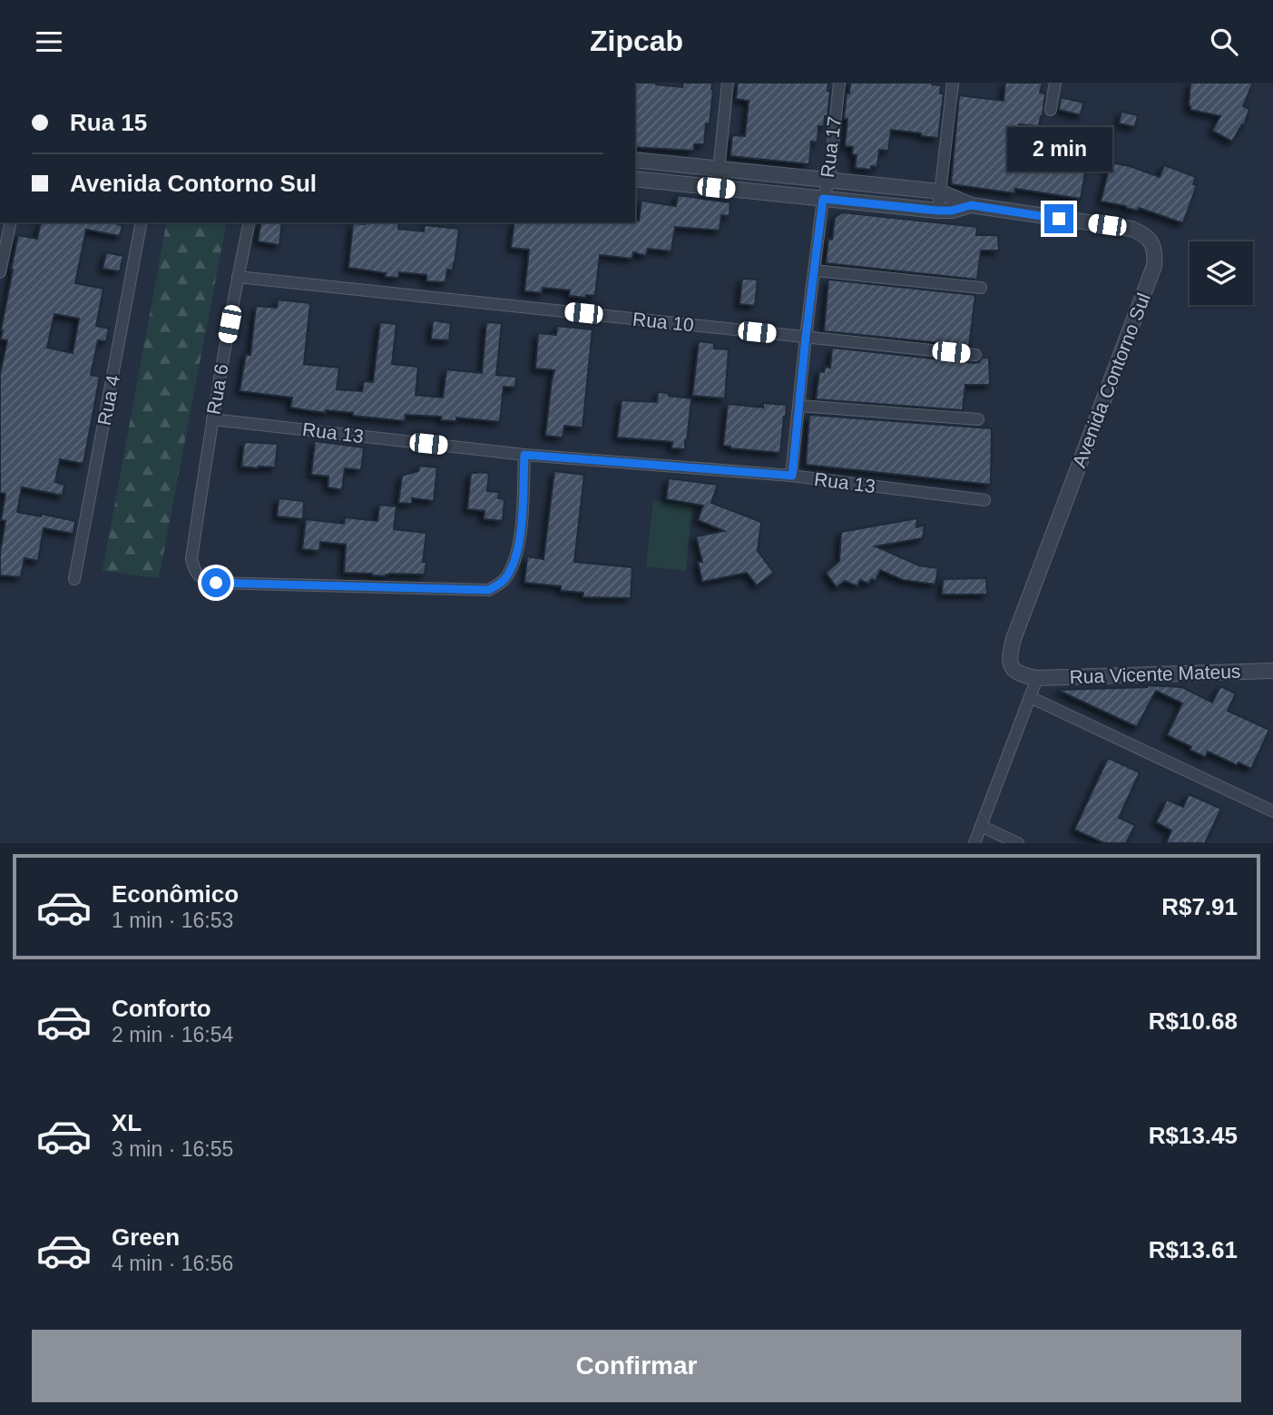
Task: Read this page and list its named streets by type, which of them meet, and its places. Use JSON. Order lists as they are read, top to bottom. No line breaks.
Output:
{"streets":{"street":["Rua 17","Rua 10","Avenida Contorno Sul","Rua 6","Rua 4","Rua 13","Rua Vicente Mateus"]},"crossings":[["Rua 17","Rua 10"],["Rua 17","Avenida Contorno Sul"],["Rua 17","Rua 13"],["Rua 10","Rua 6"],["Avenida Contorno Sul","Rua Vicente Mateus"],["Rua 6","Rua 13"]],"page":{"header":"Zipcab","banner":["Rua 15","Avenida Contorno Sul"],"bubble":"2 min","list":[{"name":"Econômico","note":"1 min · 16:53","value":"R$7.91"},{"name":"Conforto","note":"2 min · 16:54","value":"R$10.68"},{"name":"XL","note":"3 min · 16:55","value":"R$13.45"},{"name":"Green","note":"4 min · 16:56","value":"R$13.61"}],"buttons":"Confirmar"}}
